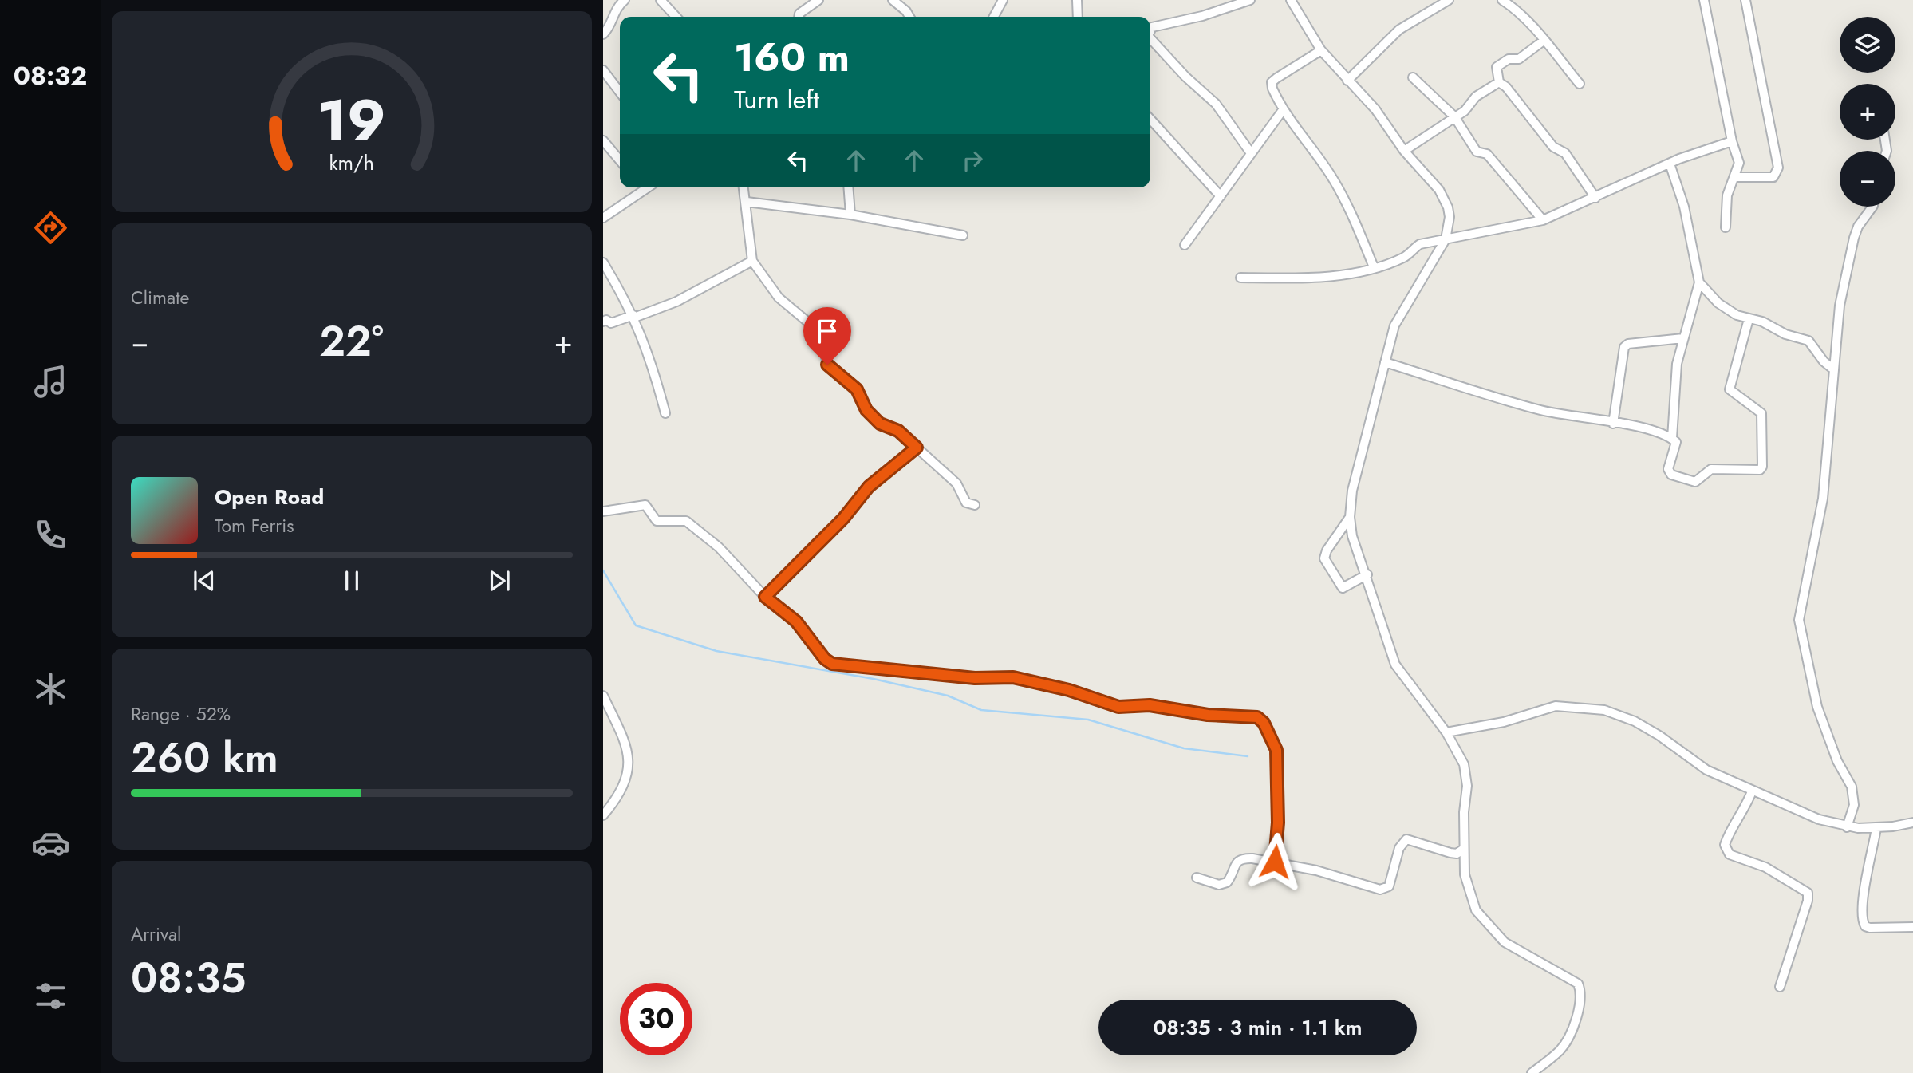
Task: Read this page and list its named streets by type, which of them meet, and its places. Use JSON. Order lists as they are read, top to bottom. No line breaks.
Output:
{"page":{"tabs":"08:32","map_buttons":["+","−"],"turn":["160 m","Turn left"],"tile":["Climate",["Range · 52%","260 km"],["Arrival","08:35"]],"heat":["−","22°","+"],"song":["Open Road","Tom Ferris"],"limit":"30","trip":"08:35 · 3 min · 1.1 km","gauge":["19","km/h"]}}
